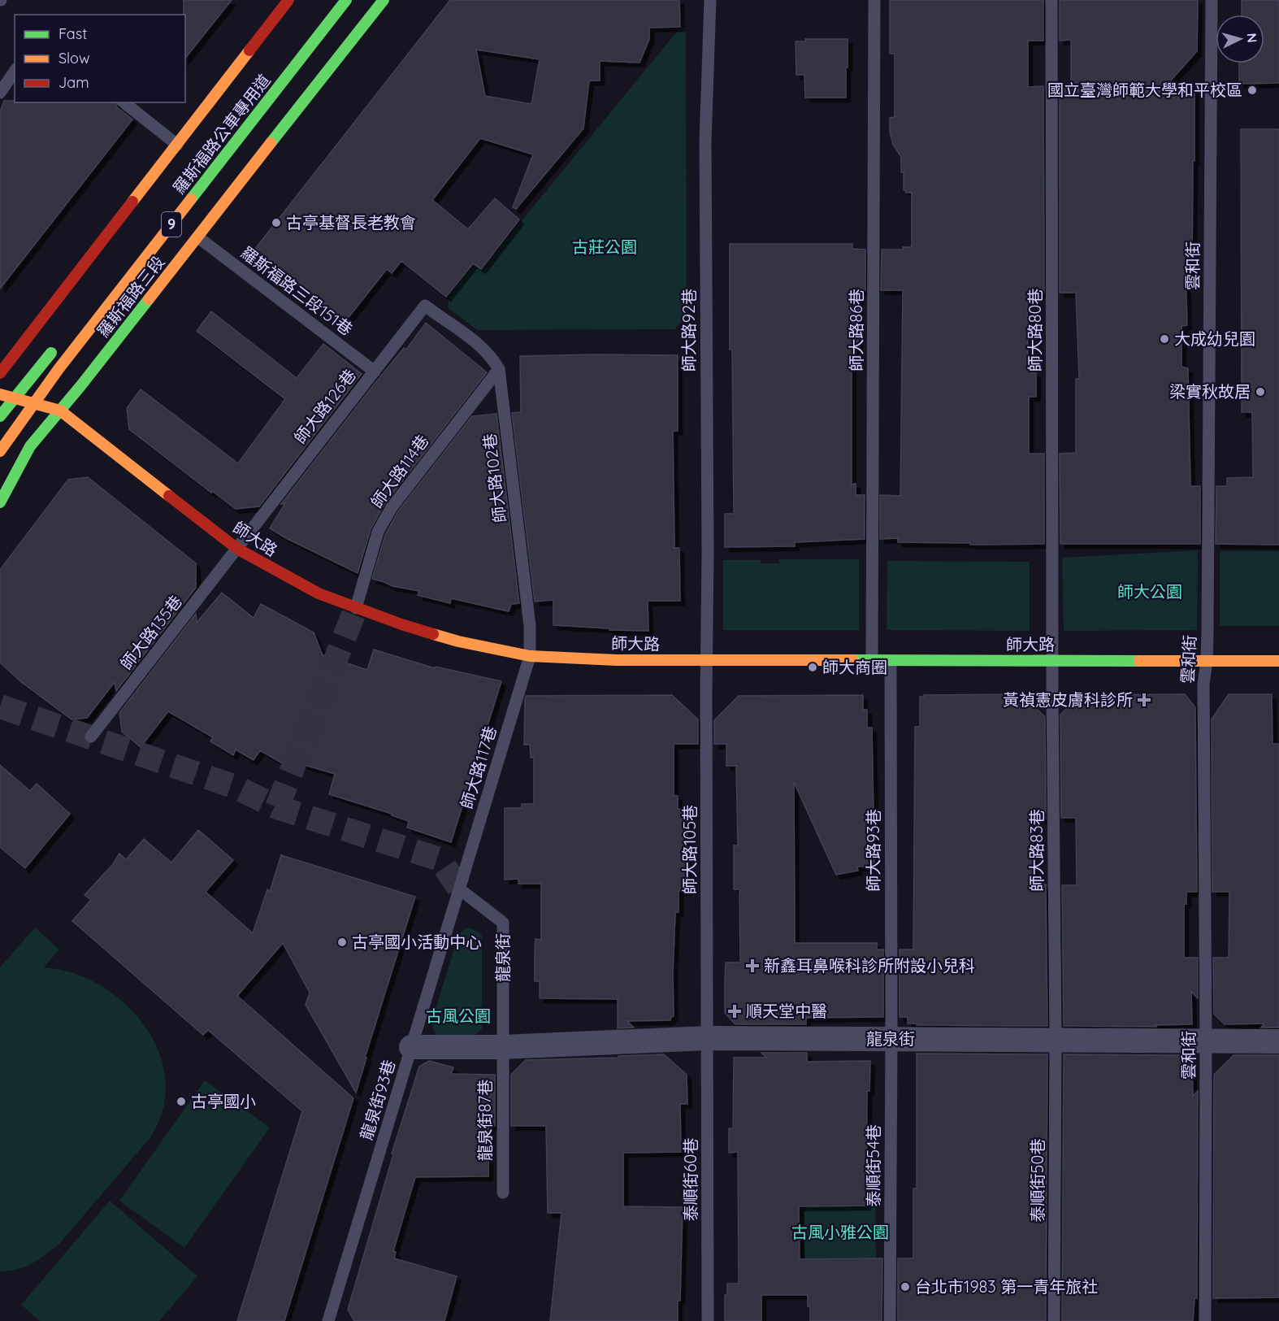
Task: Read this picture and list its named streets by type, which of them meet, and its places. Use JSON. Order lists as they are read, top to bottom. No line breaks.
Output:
{"streets":{"main road":["羅斯福路公車專用道","9","羅斯福路三段","師大路"],"street":["龍泉街"],"lane":["雲和街","羅斯福路三段151巷","師大路92巷","師大路86巷","師大路80巷","師大路126巷","師大路114巷","師大路102巷","師大路135巷","師大路117巷","師大路105巷","師大路93巷","師大路83巷","龍泉街93巷","龍泉街87巷","泰順街54巷","泰順街60巷","泰順街50巷"]},"crossings":[["羅斯福路公車專用道","師大路"],["雲和街","師大路"],["雲和街","龍泉街"],["羅斯福路三段151巷","羅斯福路三段"],["羅斯福路三段151巷","師大路126巷"],["羅斯福路三段","師大路"],["師大路92巷","師大路"],["師大路92巷","師大路105巷"],["師大路86巷","師大路"],["師大路80巷","師大路"],["師大路80巷","師大路83巷"],["師大路126巷","師大路102巷"],["師大路126巷","師大路"],["師大路126巷","師大路135巷"],["師大路114巷","師大路102巷"],["師大路114巷","師大路"],["師大路102巷","師大路"],["師大路102巷","師大路117巷"],["師大路","師大路135巷"],["師大路","師大路117巷"],["師大路","師大路105巷"],["師大路","師大路93巷"],["師大路","師大路83巷"],["師大路117巷","龍泉街"],["師大路117巷","龍泉街93巷"],["師大路105巷","龍泉街"],["師大路105巷","泰順街60巷"],["師大路93巷","龍泉街"],["師大路93巷","泰順街54巷"],["師大路83巷","龍泉街"],["師大路83巷","泰順街50巷"],["龍泉街","龍泉街93巷"],["龍泉街","龍泉街87巷"],["龍泉街","泰順街54巷"],["龍泉街","泰順街60巷"],["龍泉街","泰順街50巷"]],"parks":["古莊公園","師大公園","古風公園","古風小雅公園"],"places":{"other":["國立臺灣師範大學和平校區","古亭基督長老教會","大成幼兒園","梁實秋故居","師大商圈","古亭國小活動中心","古亭國小","台北市1983 第一青年旅社"],"health":["黃禎憲皮膚科診所","新鑫耳鼻喉科診所附設小兒科","順天堂中醫"]},"legend":["Fast","Slow","Jam"],"north":"right"}
